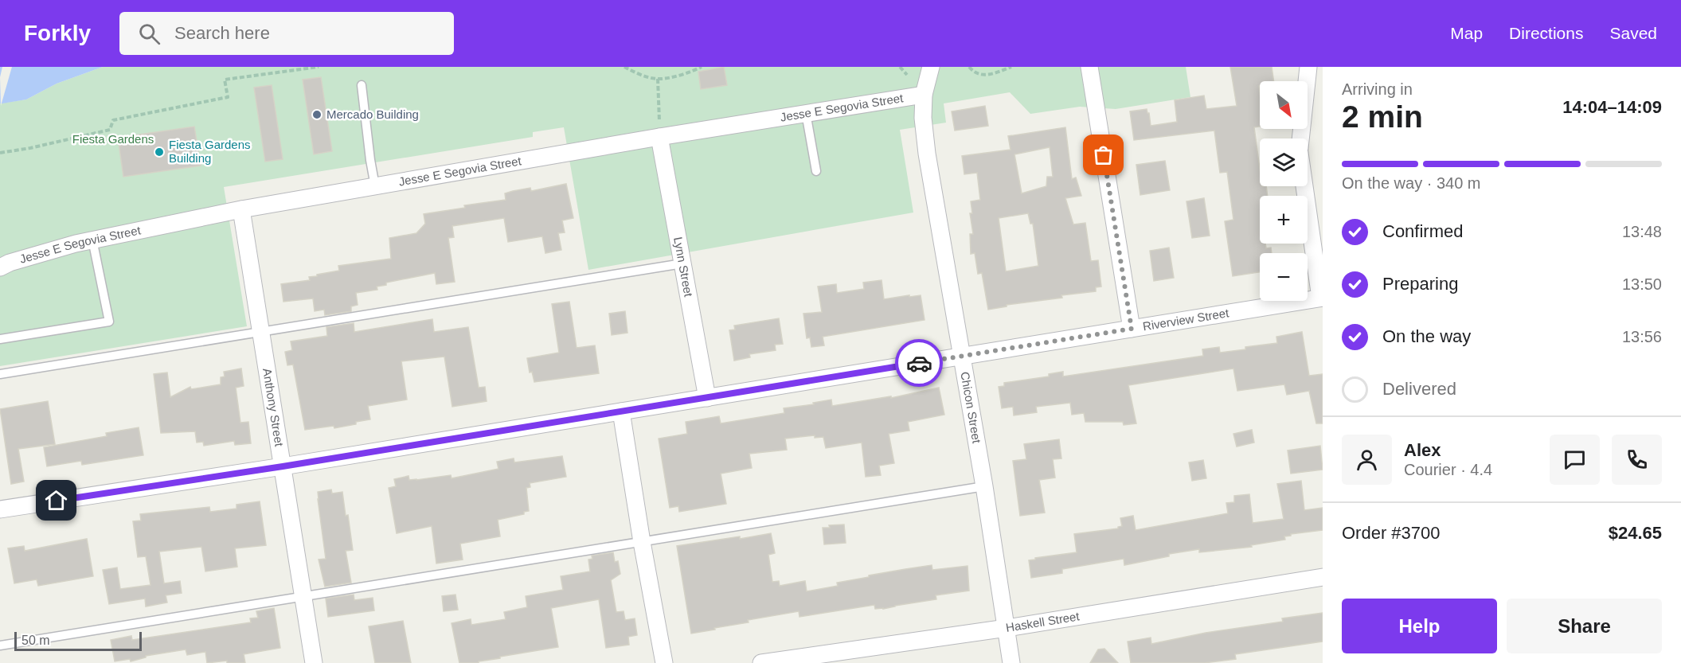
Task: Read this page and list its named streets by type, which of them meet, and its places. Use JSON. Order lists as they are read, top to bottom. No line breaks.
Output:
{"streets":{"street":["Jesse E Segovia Street","Lynn Street","Riverview Street","Chicon Street","Anthony Street","Haskell Street"]},"crossings":[["Jesse E Segovia Street","Lynn Street"],["Jesse E Segovia Street","Chicon Street"],["Jesse E Segovia Street","Anthony Street"],["Lynn Street","Riverview Street"],["Riverview Street","Chicon Street"],["Riverview Street","Anthony Street"],["Chicon Street","Haskell Street"]],"parks":["Fiesta Gardens"],"places":["Mercado Building","Fiesta Gardens Building"],"scale_bar":"50 m","north":"bottom right","page":{"header":"Forkly","search":"Search here","nav":["Map","Directions","Saved"],"heading":["2 min","Arriving in","14:04–14:09"],"panel":["Alex","Courier · 4.4","Order #3700","$24.65"],"map_buttons":["+","−"],"bar":"On the way · 340 m","list":[["Confirmed","13:48"],["Preparing","13:50"],["On the way","13:56"],"Delivered"],"buttons":["Help","Share"],"scale":"50 m"}}
